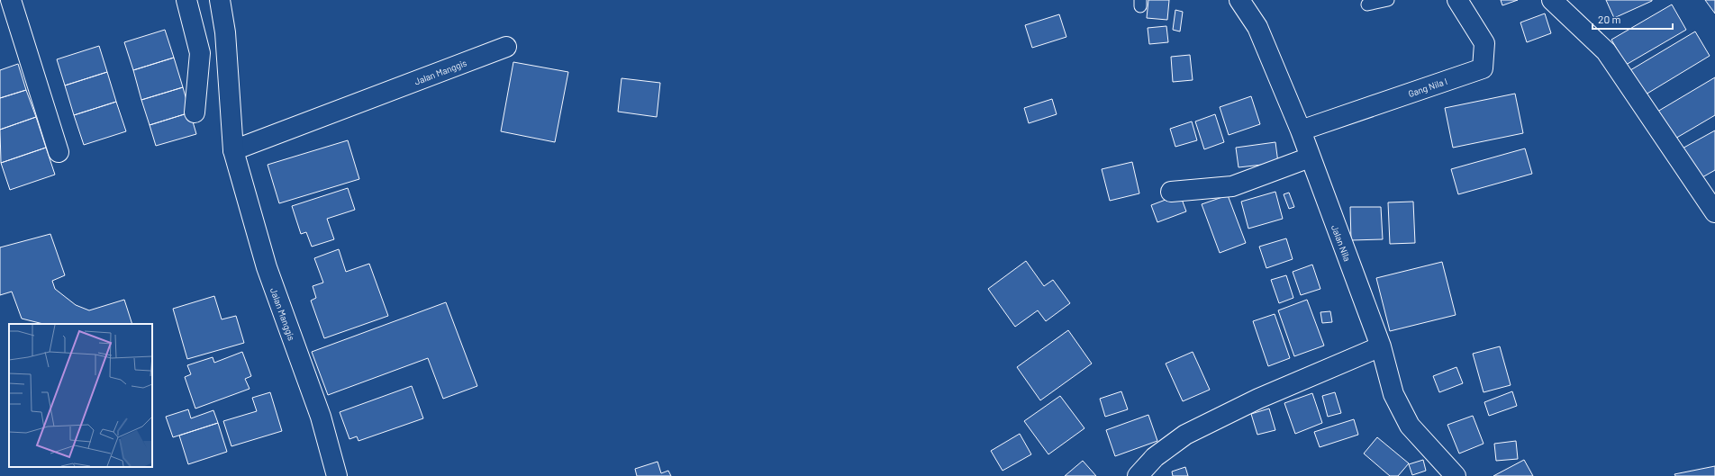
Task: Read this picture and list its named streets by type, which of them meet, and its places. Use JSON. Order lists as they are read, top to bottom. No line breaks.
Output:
{"streets":{"street":["Jalan Manggis","Gang Nila I","Jalan Nila"]},"crossings":[["Gang Nila I","Jalan Nila"]],"scale_bar":"20 m"}
